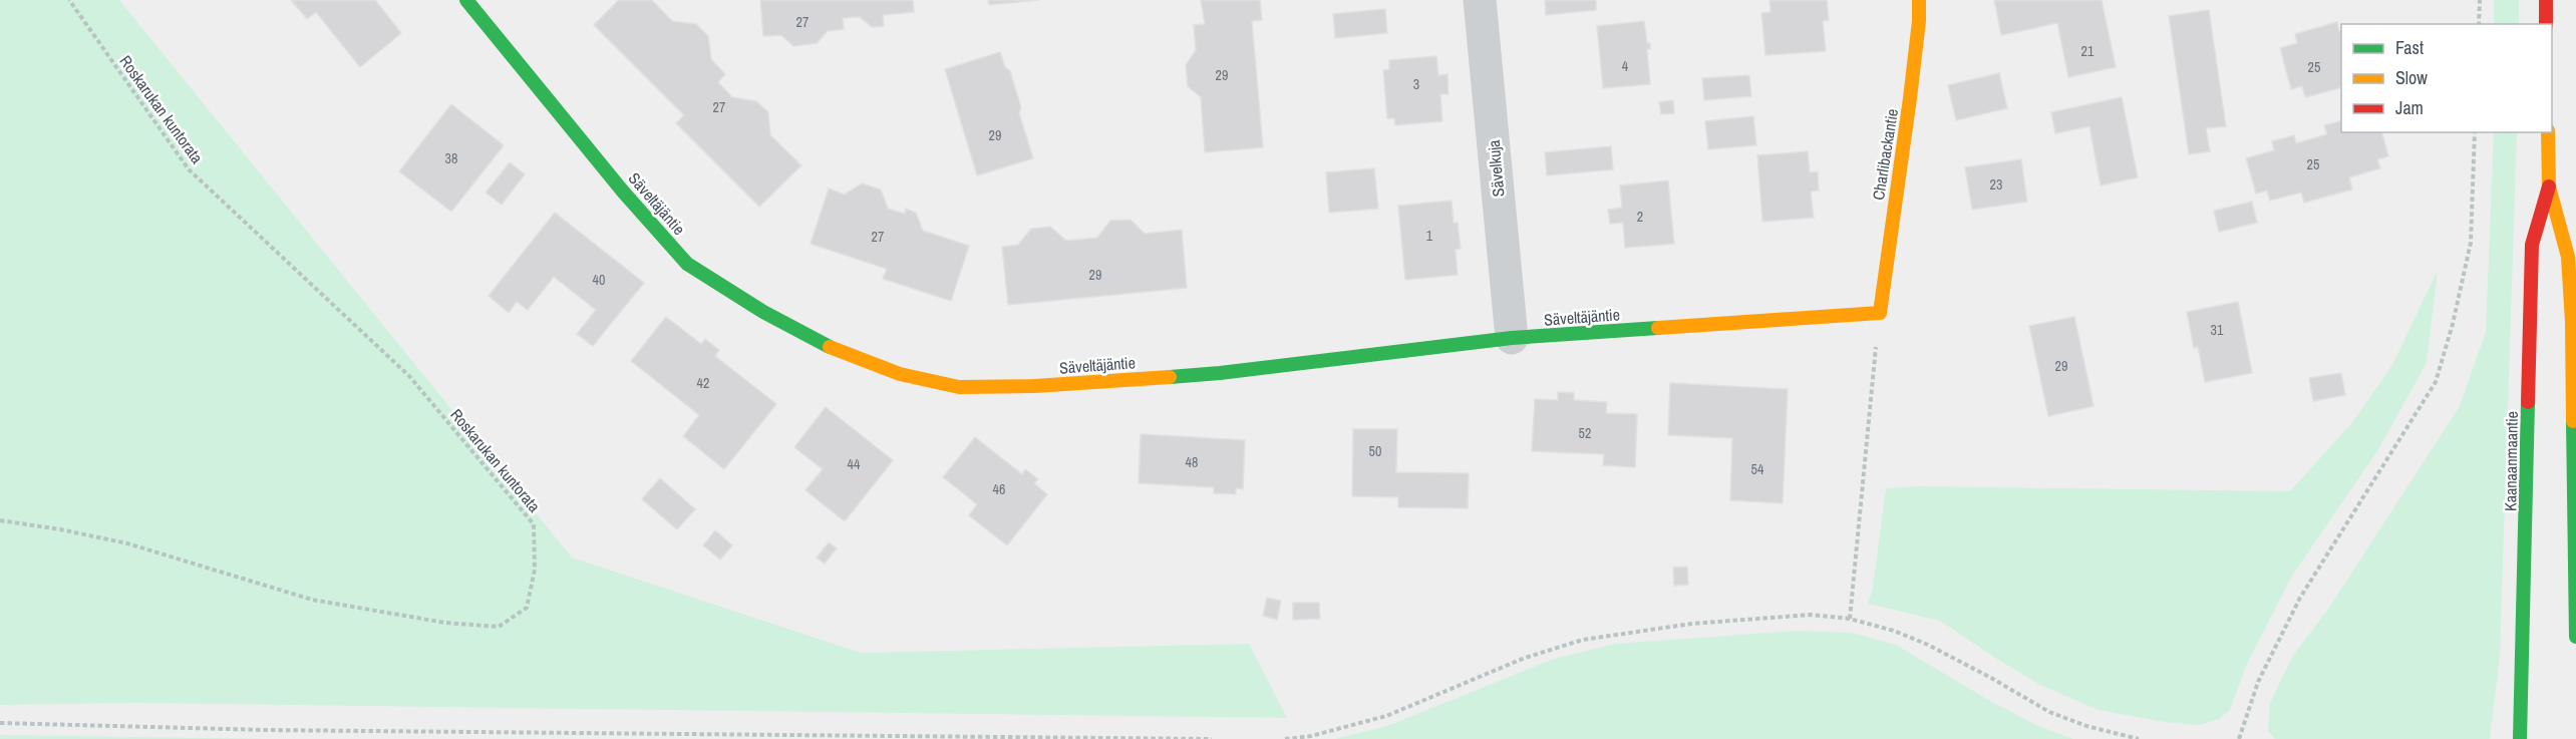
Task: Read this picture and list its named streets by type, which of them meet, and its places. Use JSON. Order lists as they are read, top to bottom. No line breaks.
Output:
{"streets":{"street":["Charlibackantie","Sävelkuja","Säveltäjäntie","Kaanaanmaantie"],"path":["Roskarukan kuntorata"]},"crossings":[["Charlibackantie","Säveltäjäntie"],["Sävelkuja","Säveltäjäntie"]],"house_numbers":["27","21","4","25","29","3","27","29","38","25","23","2","1","27","29","40","31","29","42","52","50","48","44","54","46"],"legend":["Fast","Slow","Jam"]}
